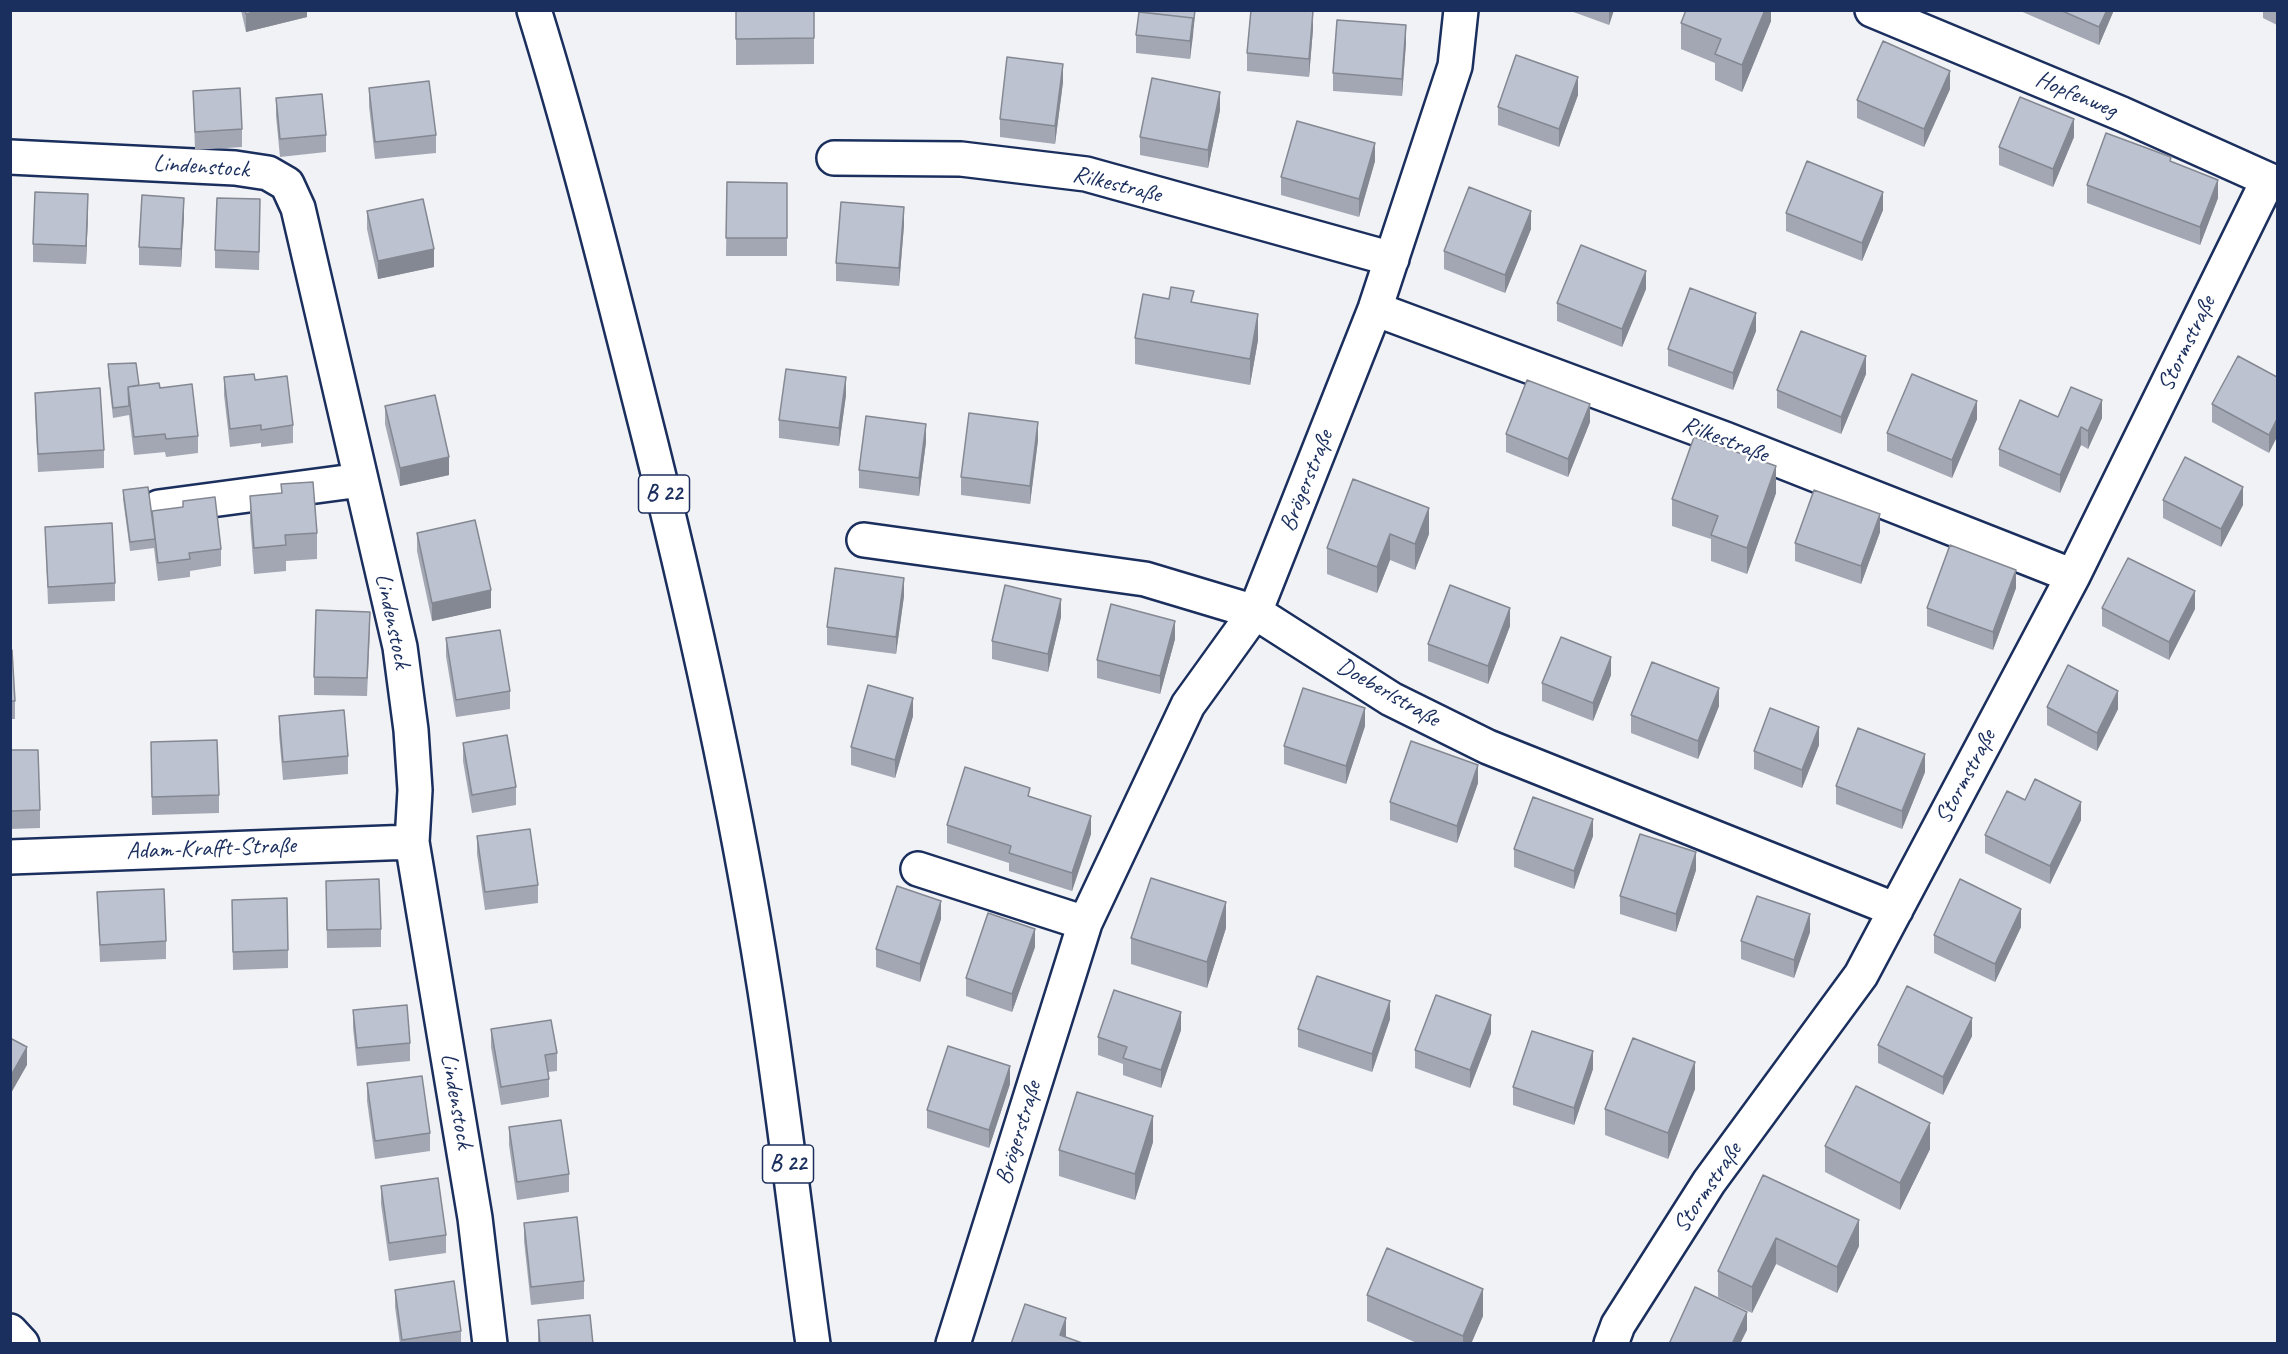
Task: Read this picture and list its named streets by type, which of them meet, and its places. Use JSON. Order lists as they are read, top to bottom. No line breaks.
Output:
{"streets":{"street":["Hopfenweg","Lindenstock","Rilkestraße","Stormstraße","Brögerstraße","B 22","Doeberlstraße","Adam-Krafft-Straße"]},"crossings":[["Hopfenweg","Stormstraße"],["Lindenstock","Adam-Krafft-Straße"],["Rilkestraße","Stormstraße"],["Rilkestraße","Brögerstraße"],["Stormstraße","Doeberlstraße"],["Brögerstraße","Doeberlstraße"]]}
